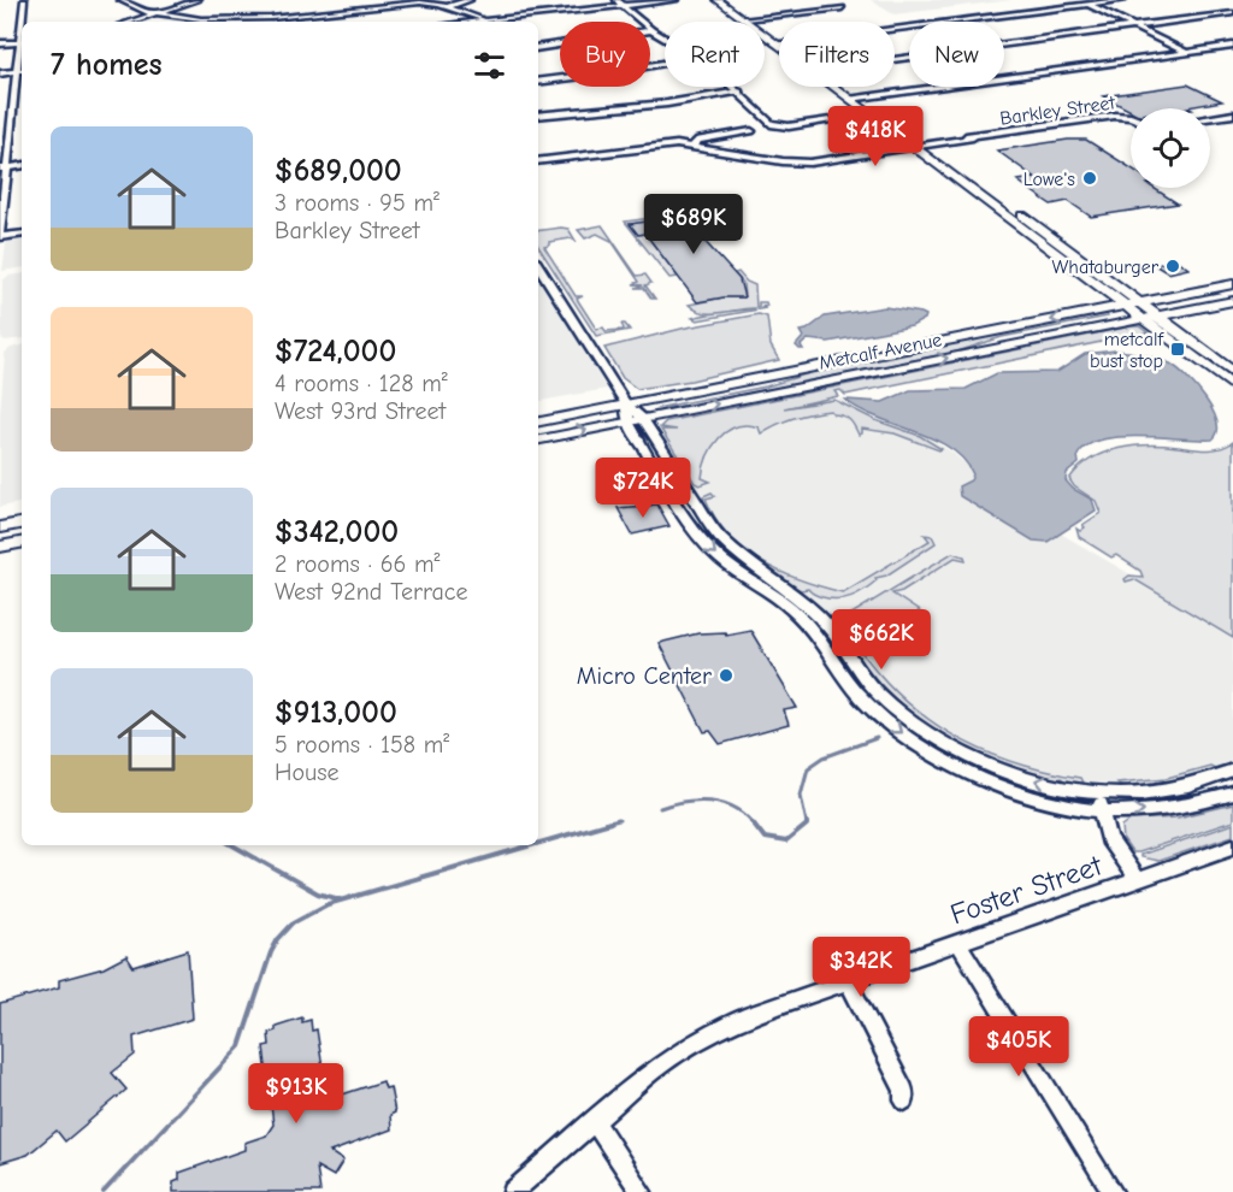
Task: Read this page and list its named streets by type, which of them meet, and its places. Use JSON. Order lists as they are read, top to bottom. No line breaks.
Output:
{"streets":{"main road":["Metcalf Avenue"],"street":["Barkley Street","Foster Street"]},"places":{"other":["Lowe's","Whataburger","Micro Center"],"transit":["metcalf bust stop"]},"page":{"chip":["Buy","Rent","Filters","New"],"heading":"7 homes","price":["$418K","$689K","$724K","$662K","$342K","$405K","$913K"],"list":[{"name":"$689,000","note":"3 rooms · 95 m² · Barkley Street"},{"name":"$724,000","note":"4 rooms · 128 m² · West 93rd Street"},{"name":"$342,000","note":"2 rooms · 66 m² · West 92nd Terrace"},{"name":"$913,000","note":"5 rooms · 158 m² · House"}]}}
